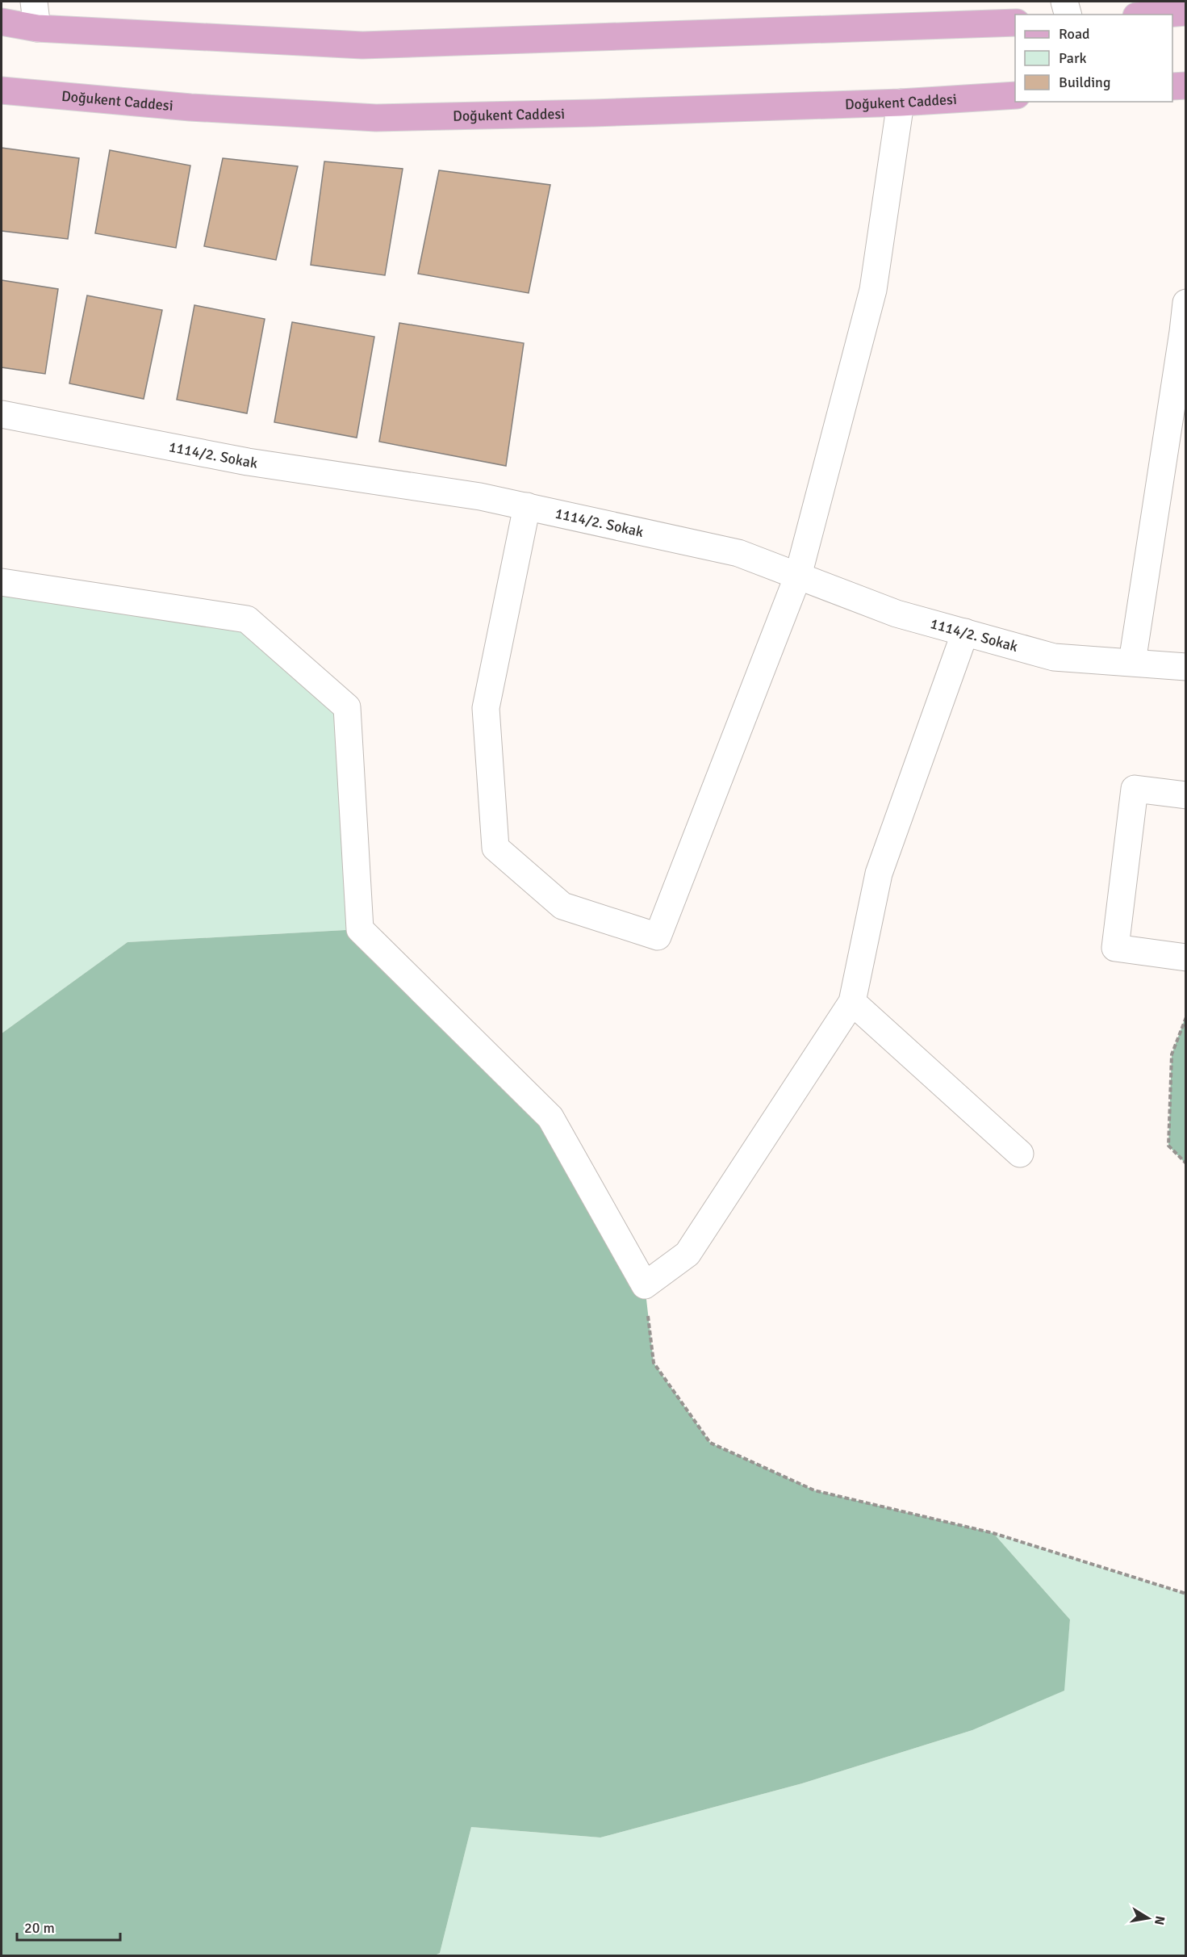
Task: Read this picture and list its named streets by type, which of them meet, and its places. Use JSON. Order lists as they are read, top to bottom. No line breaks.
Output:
{"streets":{"main road":["Doğukent Caddesi"],"street":["1114/2. Sokak"]},"legend":["Road","Park","Building"],"scale_bar":"20 m","north":"right"}
